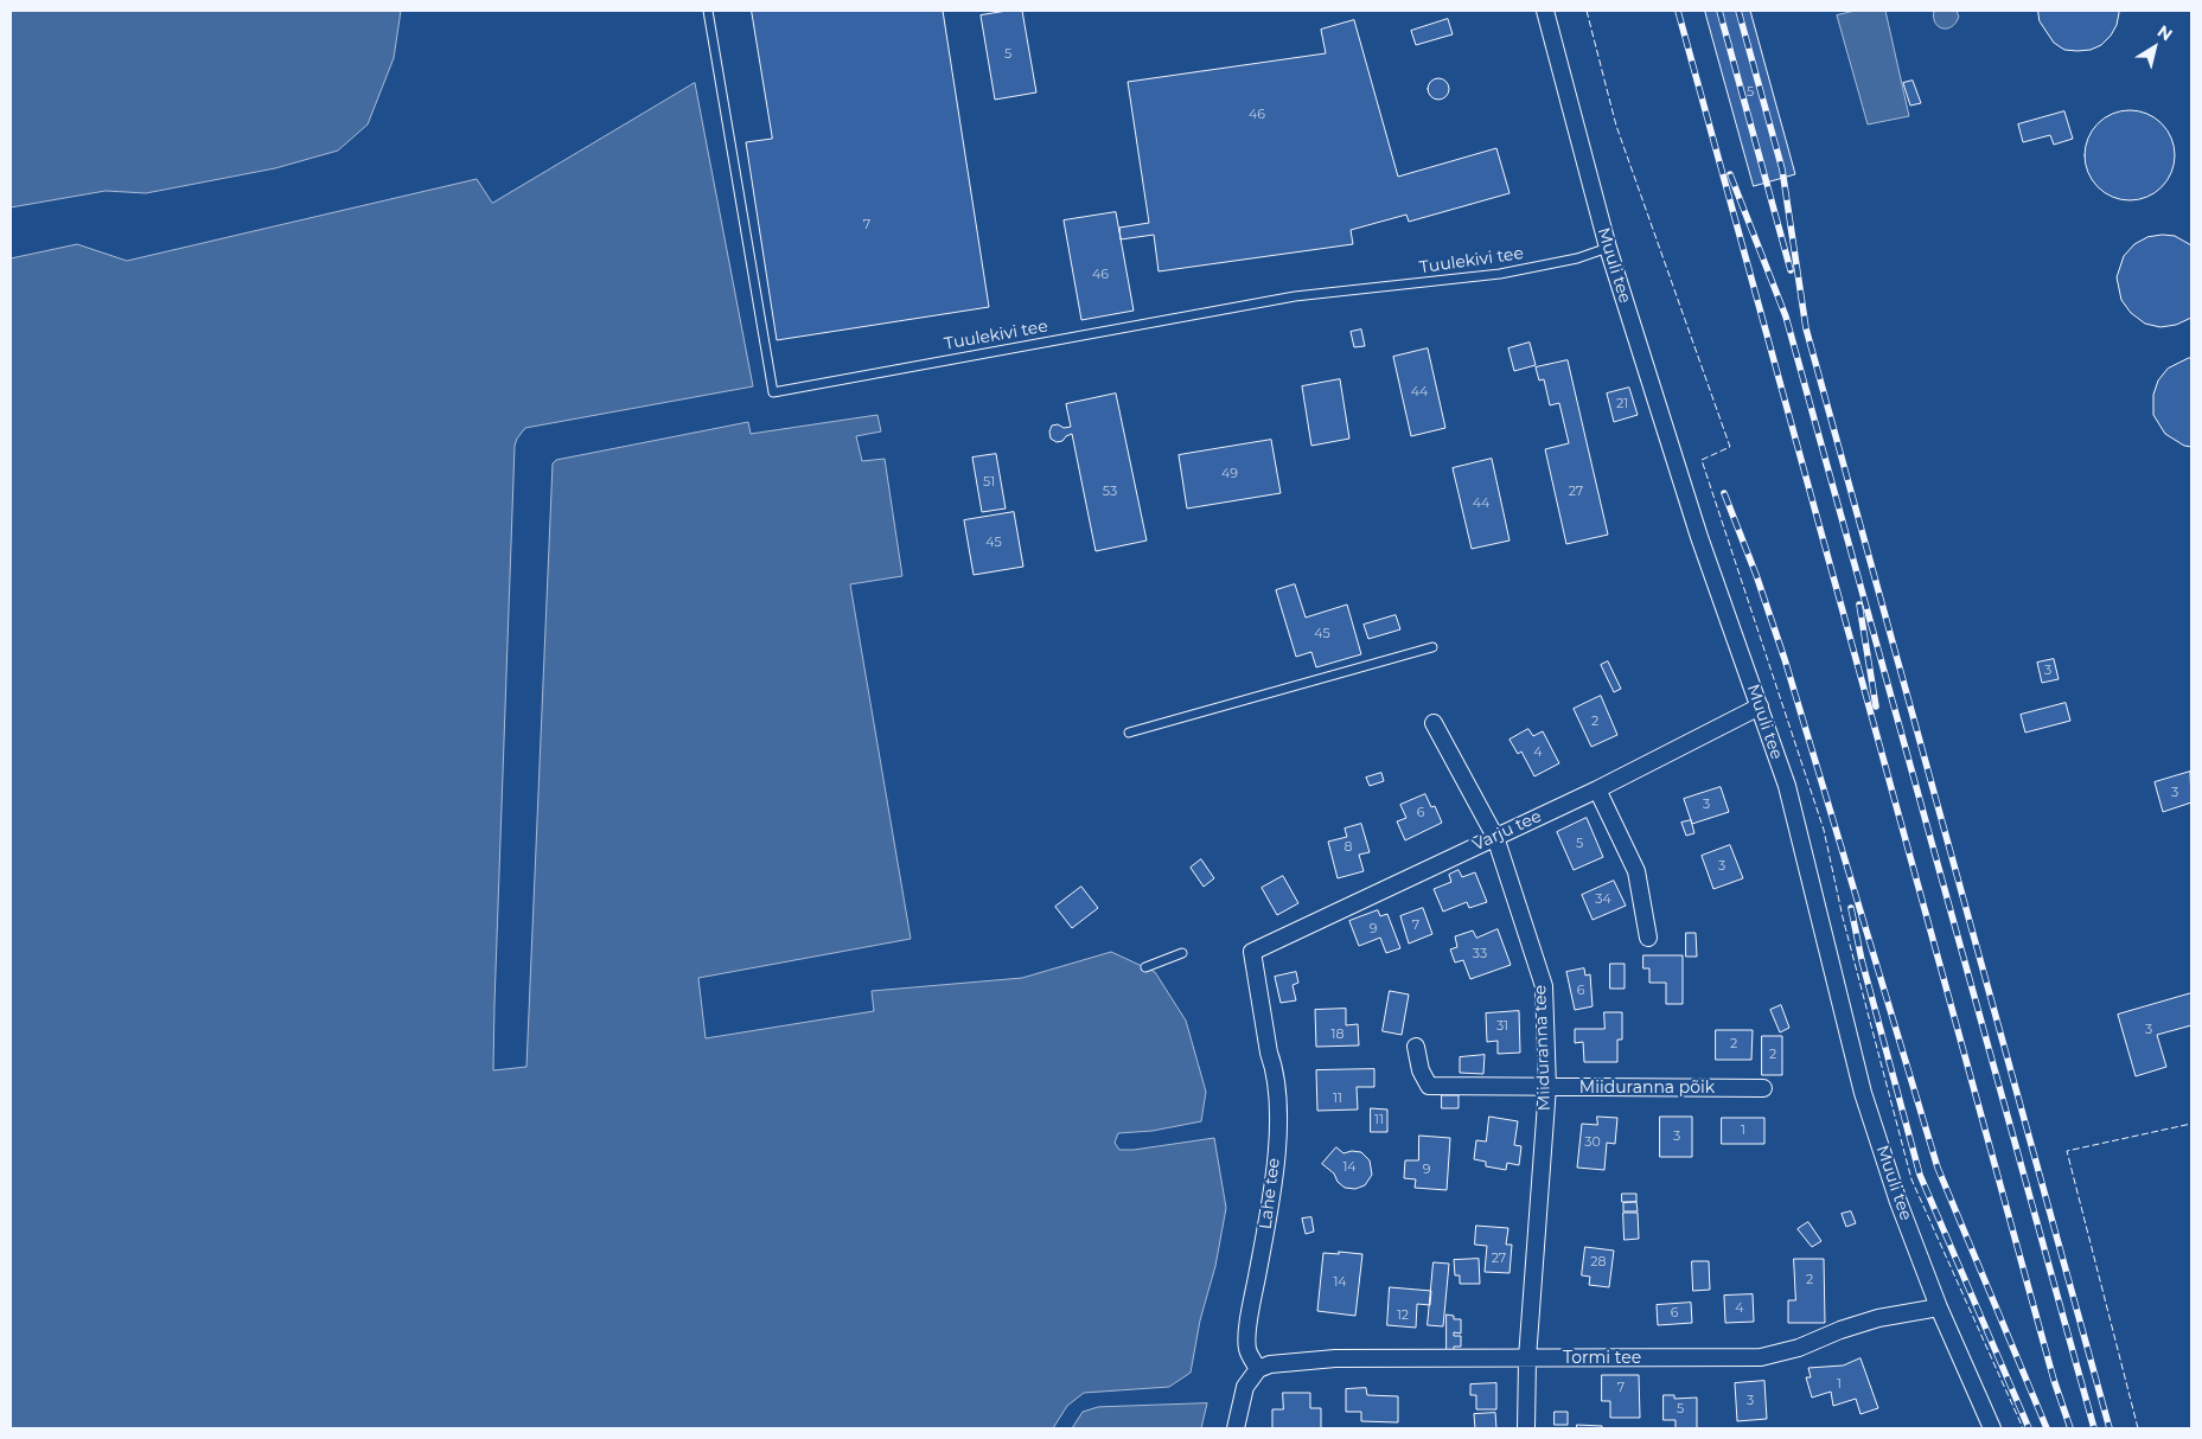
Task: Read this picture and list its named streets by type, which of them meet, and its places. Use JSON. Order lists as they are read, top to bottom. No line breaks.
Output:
{"streets":{"street":["Muuli tee","Varju tee","Miiduranna tee","Miiduranna põik","Lahe tee","Tormi tee"],"lane":["Tuulekivi tee"]},"crossings":[["Tuulekivi tee","Muuli tee"],["Muuli tee","Varju tee"],["Muuli tee","Tormi tee"],["Varju tee","Miiduranna tee"],["Varju tee","Lahe tee"],["Miiduranna tee","Miiduranna põik"],["Miiduranna tee","Tormi tee"],["Lahe tee","Tormi tee"]],"house_numbers":["5","5","46","7","46","44","21","49","51","53","27","44","45","45","3","2","4","3","3","6","5","8","3","34","7","9","33","6","31","3","18","2","2","11","11","1","3","30","14","9","27","28","2","14","4","6","12","1","7","3","5"],"north":"top right"}
